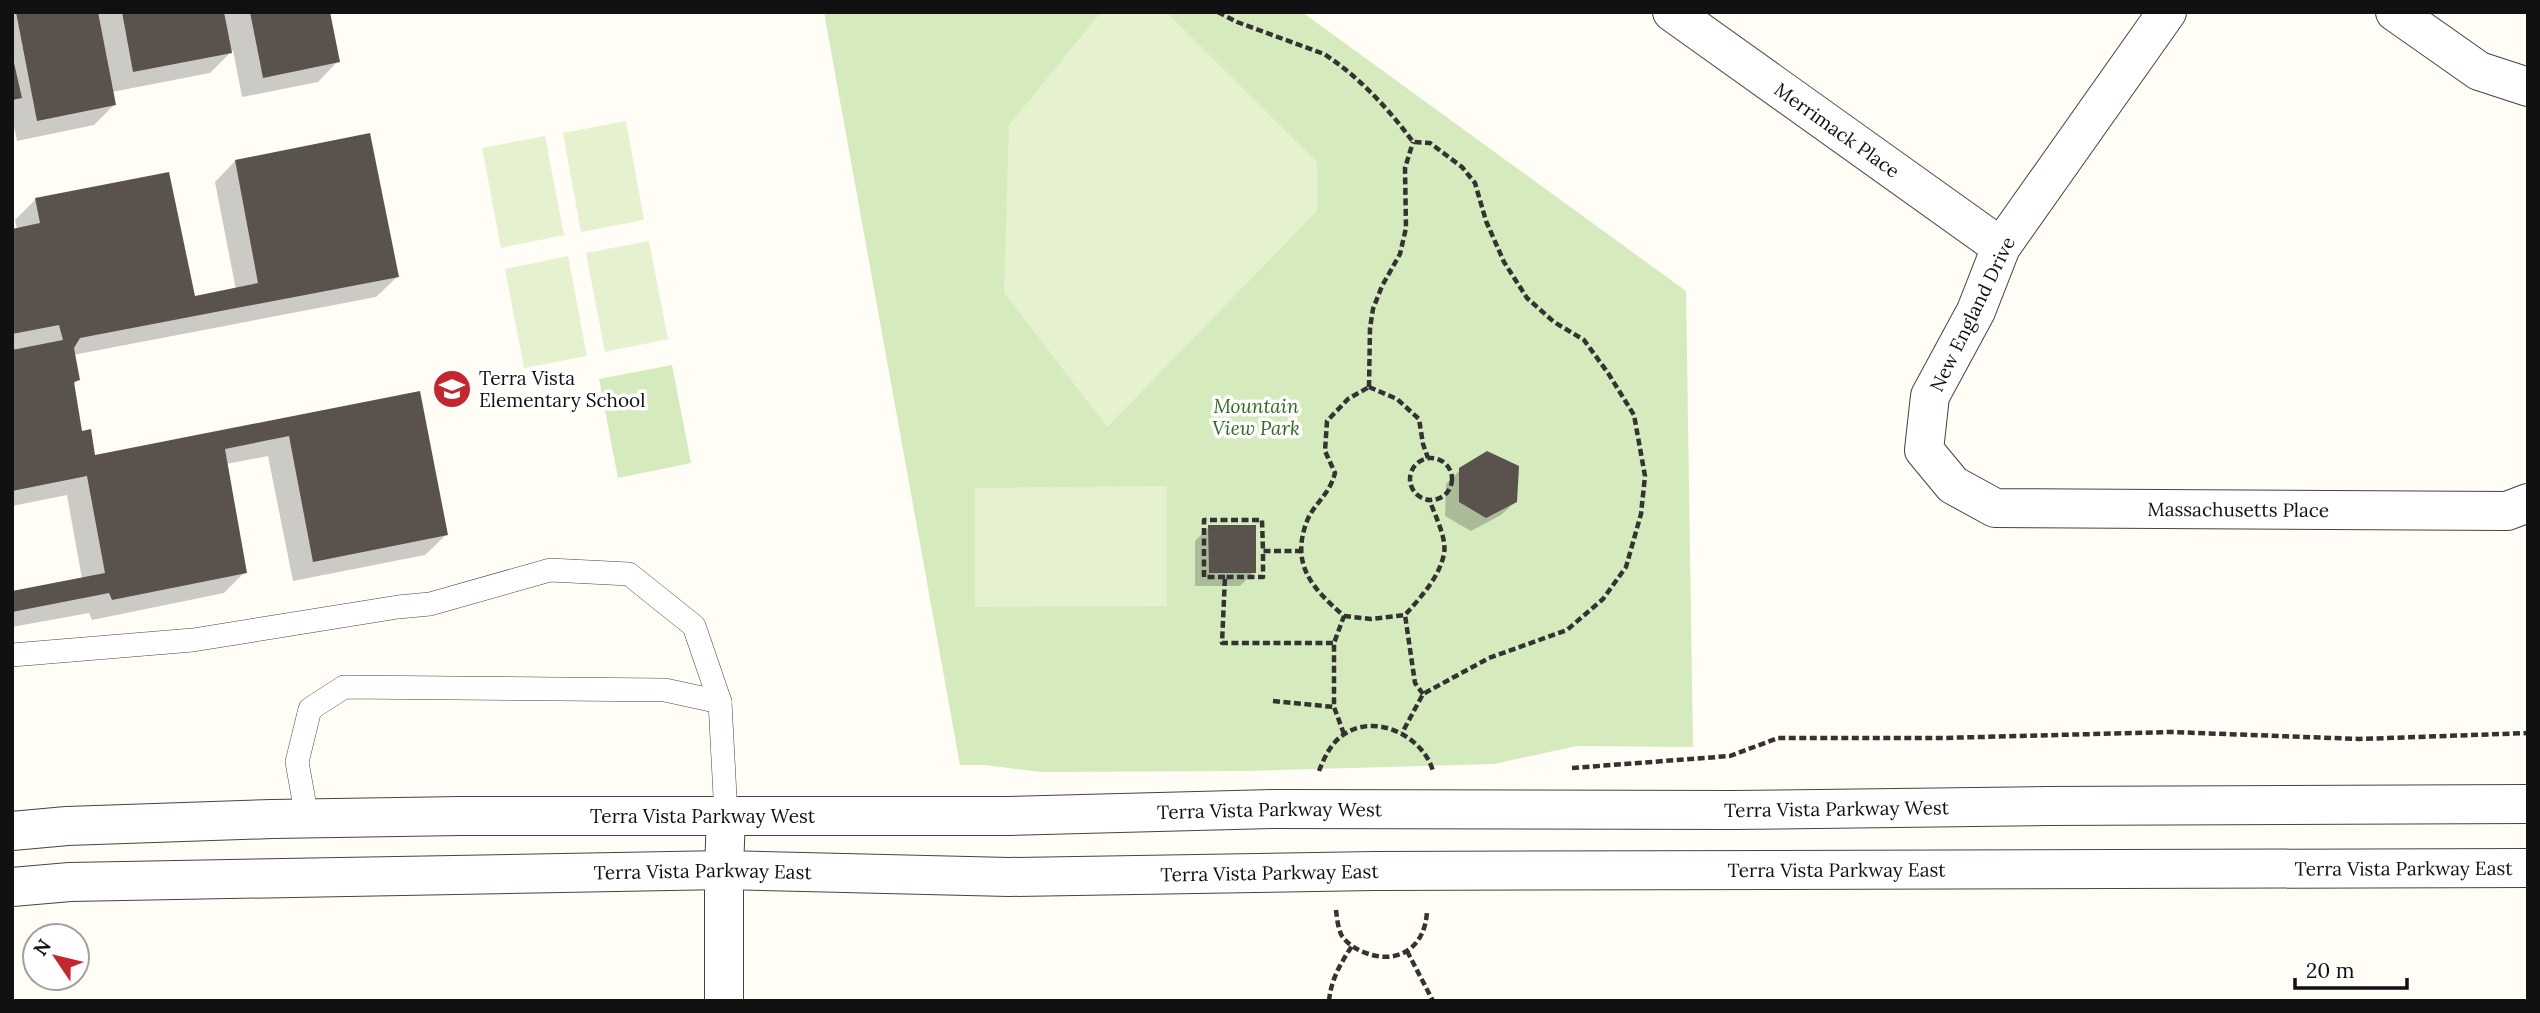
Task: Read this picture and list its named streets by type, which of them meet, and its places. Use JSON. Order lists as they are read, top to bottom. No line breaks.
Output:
{"streets":{"street":["Merrimack Place","New England Drive","Massachusetts Place","Terra Vista Parkway West","Terra Vista Parkway East"]},"crossings":[["Merrimack Place","New England Drive"],["New England Drive","Massachusetts Place"]],"parks":["Mountain View Park"],"places":{"school or university":["Terra Vista Elementary School"]},"scale_bar":"20 m","north":"top left"}
